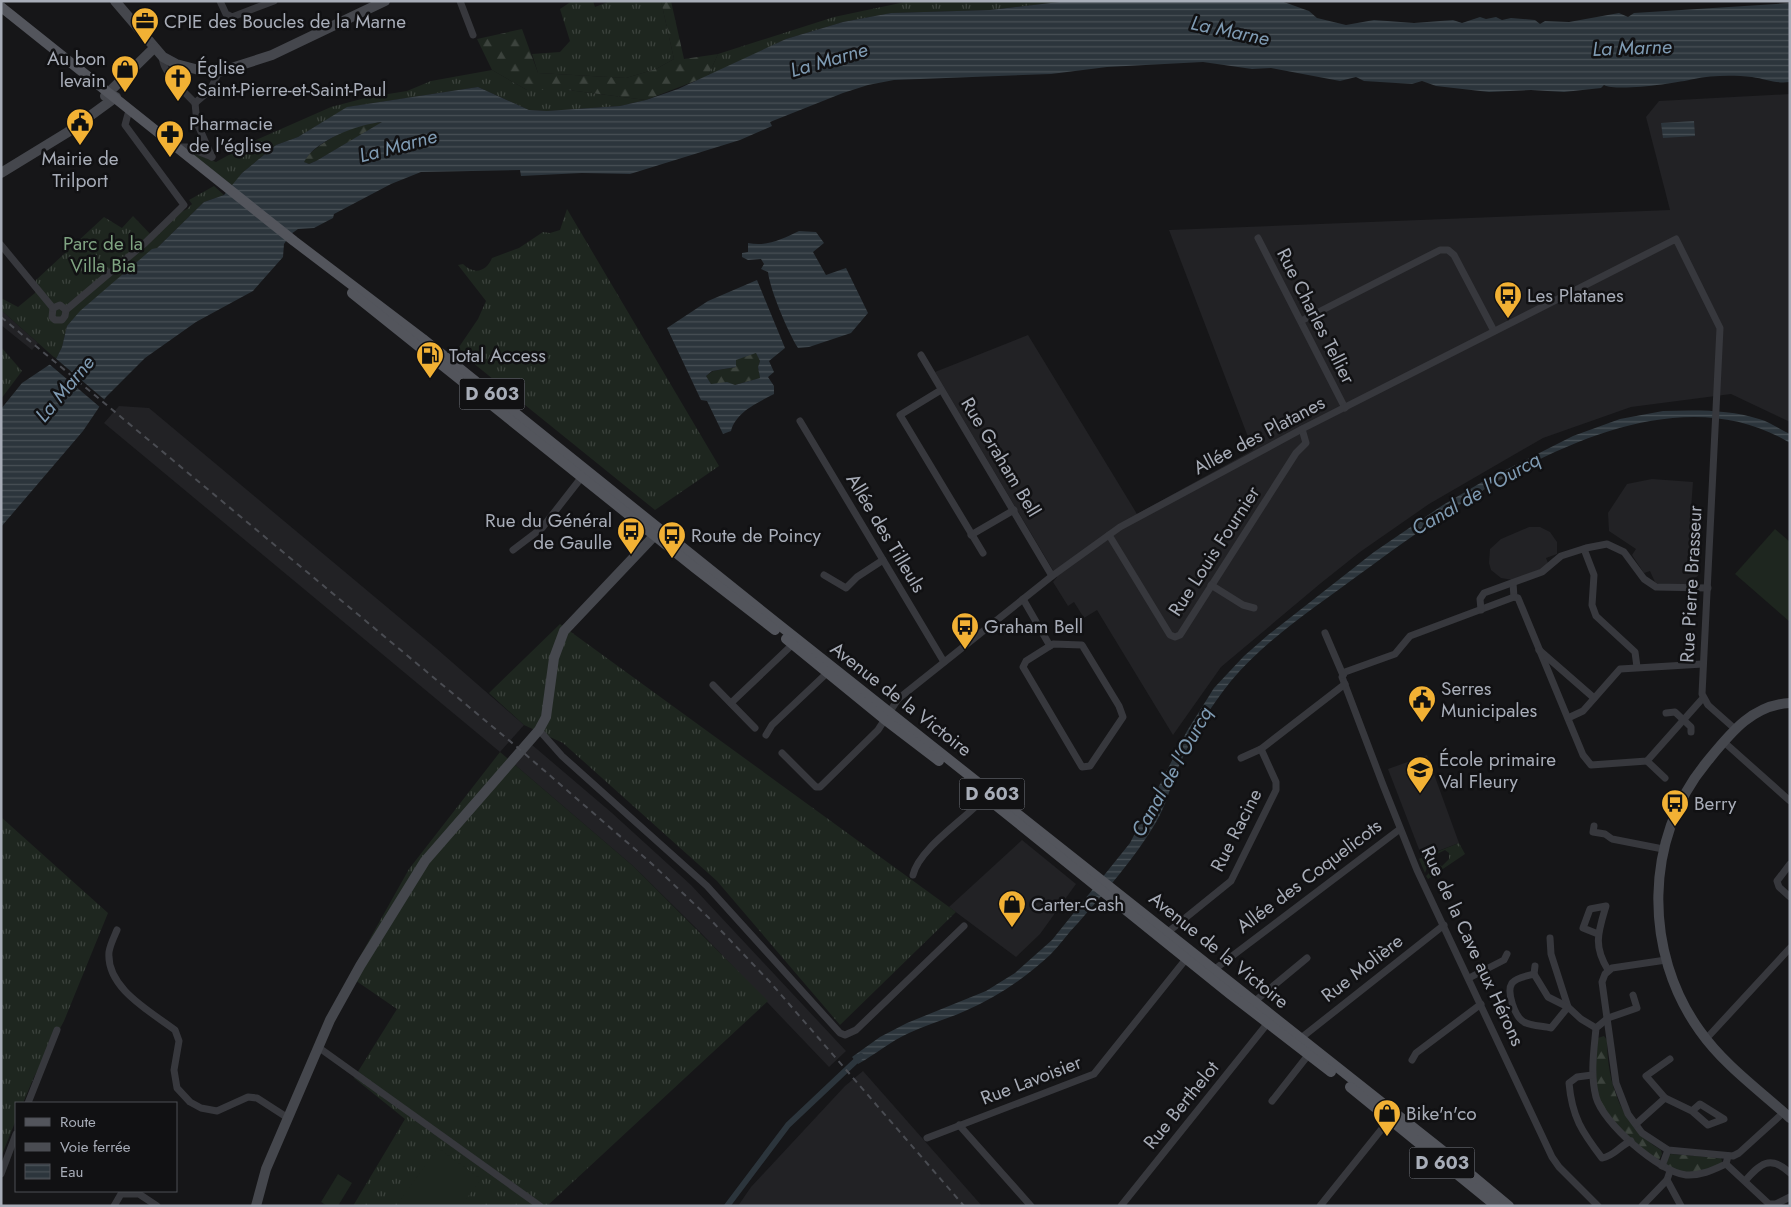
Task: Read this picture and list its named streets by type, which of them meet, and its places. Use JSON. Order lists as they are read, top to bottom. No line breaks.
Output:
{"streets":{"main road":["D 603","Avenue de la Victoire"],"street":["Rue Charles Tellier","Allée des Platanes","Rue Graham Bell","Allée des Tilleuls","Rue Louis Fournier","Rue Pierre Brasseur","Rue Racine","Allée des Coquelicots","Rue de la Cave aux Hérons","Rue Molière","Rue Lavoisier","Rue Berthelot"]},"crossings":[["Rue Charles Tellier","Allée des Platanes"],["D 603","Avenue de la Victoire"],["Allée des Platanes","Rue Graham Bell"],["Allée des Platanes","Allée des Tilleuls"],["Allée des Platanes","Rue Louis Fournier"],["Allée des Platanes","Rue Pierre Brasseur"],["Allée des Platanes","Avenue de la Victoire"],["Avenue de la Victoire","Rue Racine"],["Avenue de la Victoire","Allée des Coquelicots"],["Avenue de la Victoire","Rue Molière"],["Avenue de la Victoire","Rue Lavoisier"],["Avenue de la Victoire","Rue Berthelot"],["Allée des Coquelicots","Rue de la Cave aux Hérons"],["Rue de la Cave aux Hérons","Rue Molière"]],"water":["La Marne","Canal de l'Ourcq"],"parks":["Parc de la Villa Bia"],"places":{"office":["CPIE des Boucles de la Marne"],"shop":["Au bon levain","Carter-Cash","Bike'n'co"],"church":["Église Saint-Pierre-et-Saint-Paul"],"public building":["Mairie de Trilport","Serres Municipales"],"pharmacy":["Pharmacie de l'église"],"bus stop":["Les Platanes","Rue du Général de Gaulle","Route de Poincy","Graham Bell","Berry"],"fuel station":["Total Access"],"school or university":["École primaire Val Fleury"]},"legend":["Route","Voie ferrée","Eau"]}
